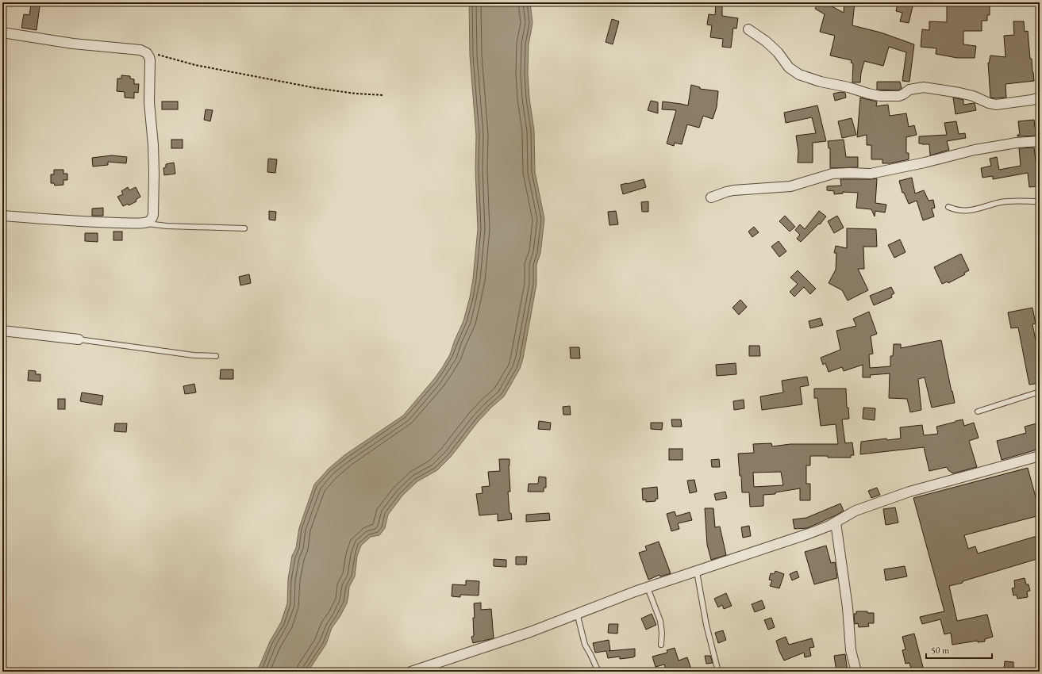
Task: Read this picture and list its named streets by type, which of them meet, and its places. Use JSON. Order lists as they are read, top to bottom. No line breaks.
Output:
{"scale_bar":"50 m"}
